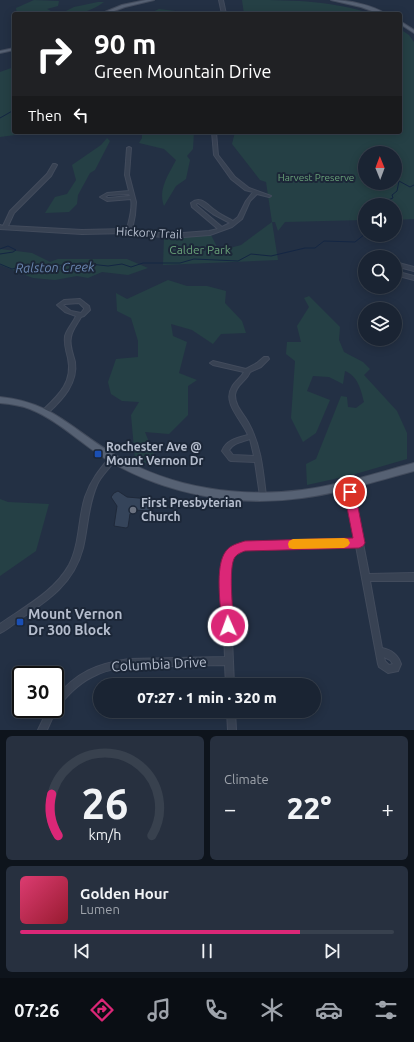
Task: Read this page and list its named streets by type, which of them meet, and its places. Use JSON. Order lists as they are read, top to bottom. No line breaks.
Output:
{"streets":{"street":["Hickory Trail","Columbia Drive"]},"water":["Ralston Creek"],"parks":["Harvest Preserve","Calder Park"],"places":{"transit":["Rochester Ave @ Mount Vernon Dr","Mount Vernon Dr 300 Block"],"other":["First Presbyterian Church"]},"north":"top","page":{"turn":["90 m","Green Mountain Drive"],"then":"Then","limit":"30","trip":"07:27 · 1 min · 320 m","tile":"Climate","heat":["−","22°","+"],"song":["Golden Hour","Lumen"],"tabs":"07:26","gauge":["26","km/h"]}}
